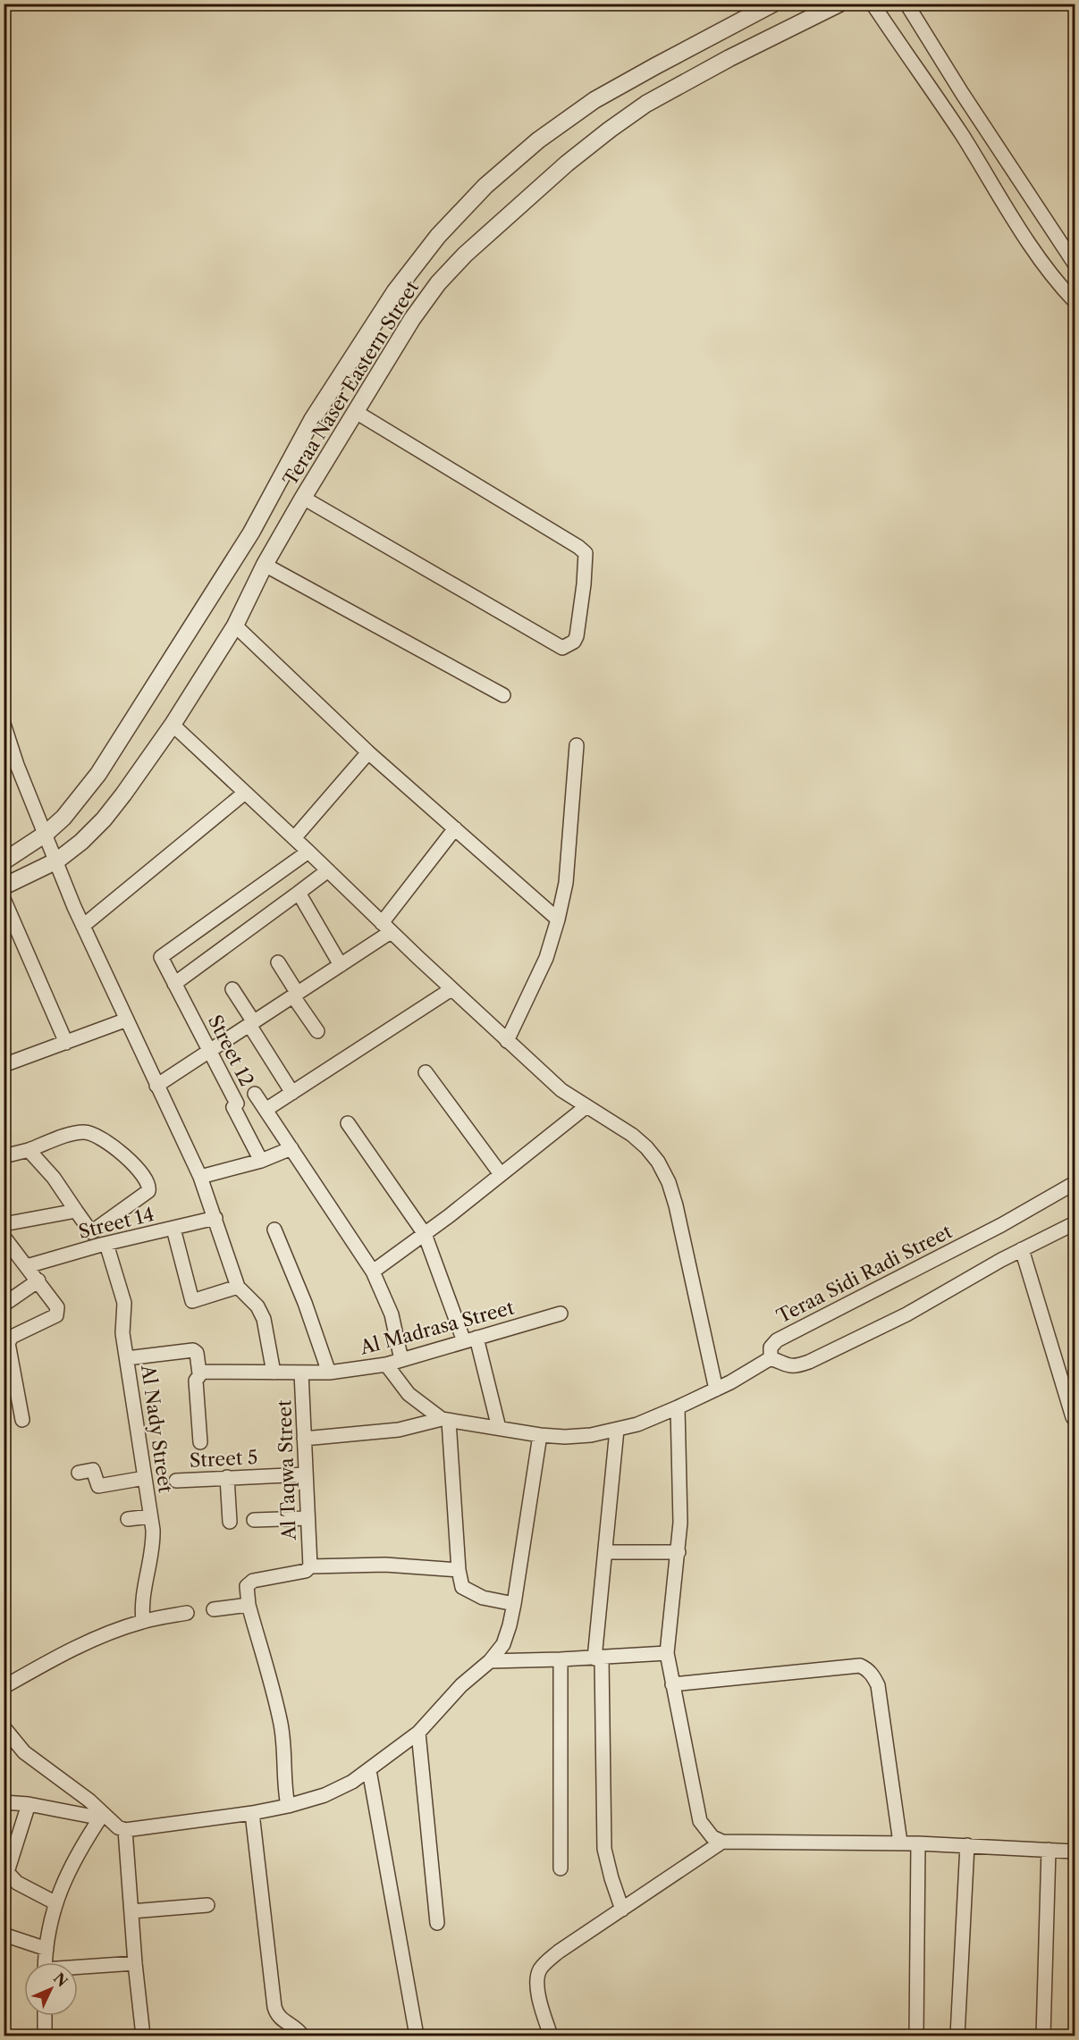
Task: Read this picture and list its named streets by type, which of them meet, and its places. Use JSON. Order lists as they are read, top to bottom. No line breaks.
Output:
{"streets":{"street":["Teraa Naser Eastern Street","Street 12","Street 14","Teraa Sidi Radi Street","Al Madrasa Street","Al Nady Street","Street 5","Al Taqwa Street"]},"crossings":[["Street 14","Al Nady Street"],["Al Madrasa Street","Al Taqwa Street"],["Street 5","Al Taqwa Street"]],"north":"top right"}
